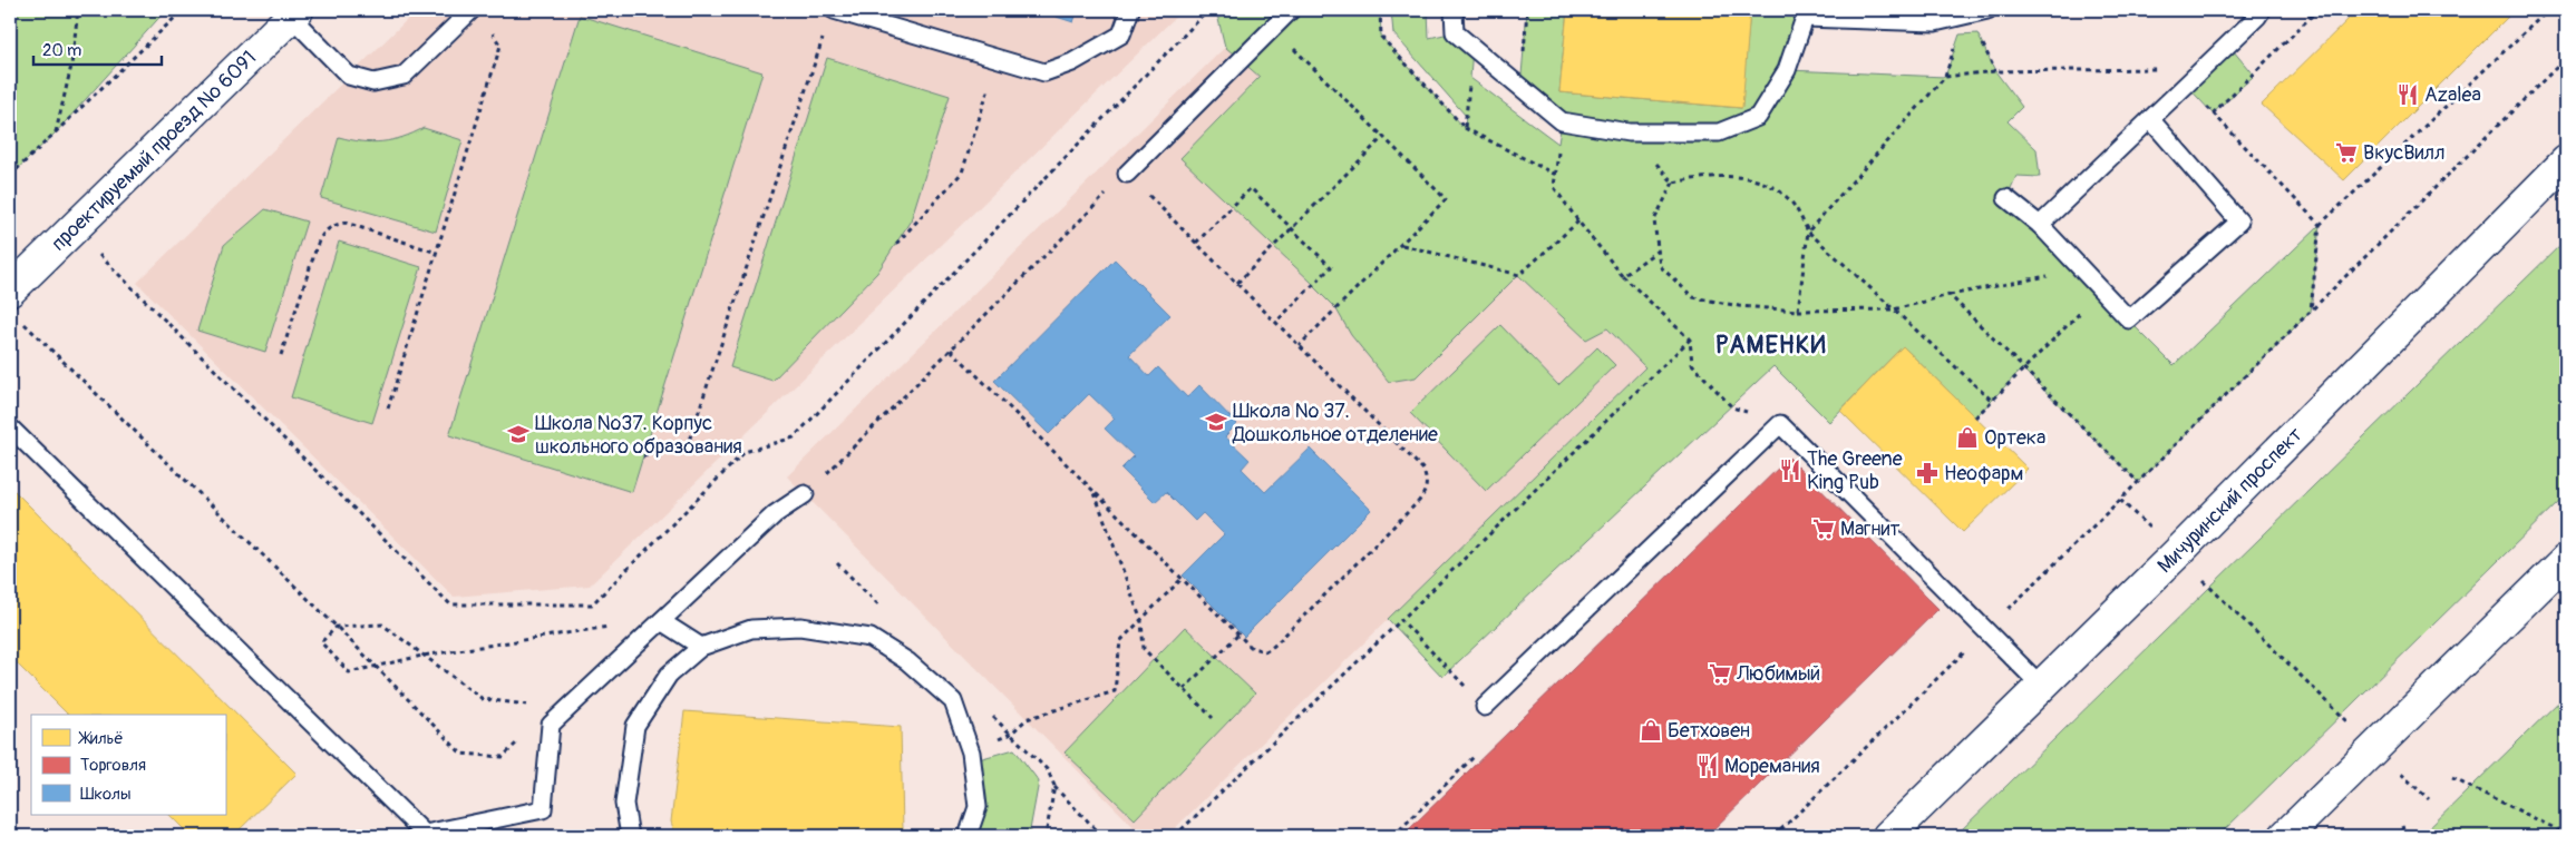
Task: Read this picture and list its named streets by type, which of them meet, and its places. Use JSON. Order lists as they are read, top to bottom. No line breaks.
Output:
{"streets":{"main road":["проектируемый проезд № 6091","Мичуринский проспект"]},"districts":["РАМЕНКИ"],"places":{"restaurant":["Azalea","The Greene King Pub","Моремания"],"supermarket":["ВкусВилл","Магнит","Любимый"],"school or university":["Школа № 37. Дошкольное отделение","Школа №37. Корпус школьного образования"],"shop":["Ортека","Бетховен"],"pharmacy":["Неофарм"]},"legend":["Жильё","Торговля","Школы"],"scale_bar":"20 m"}
